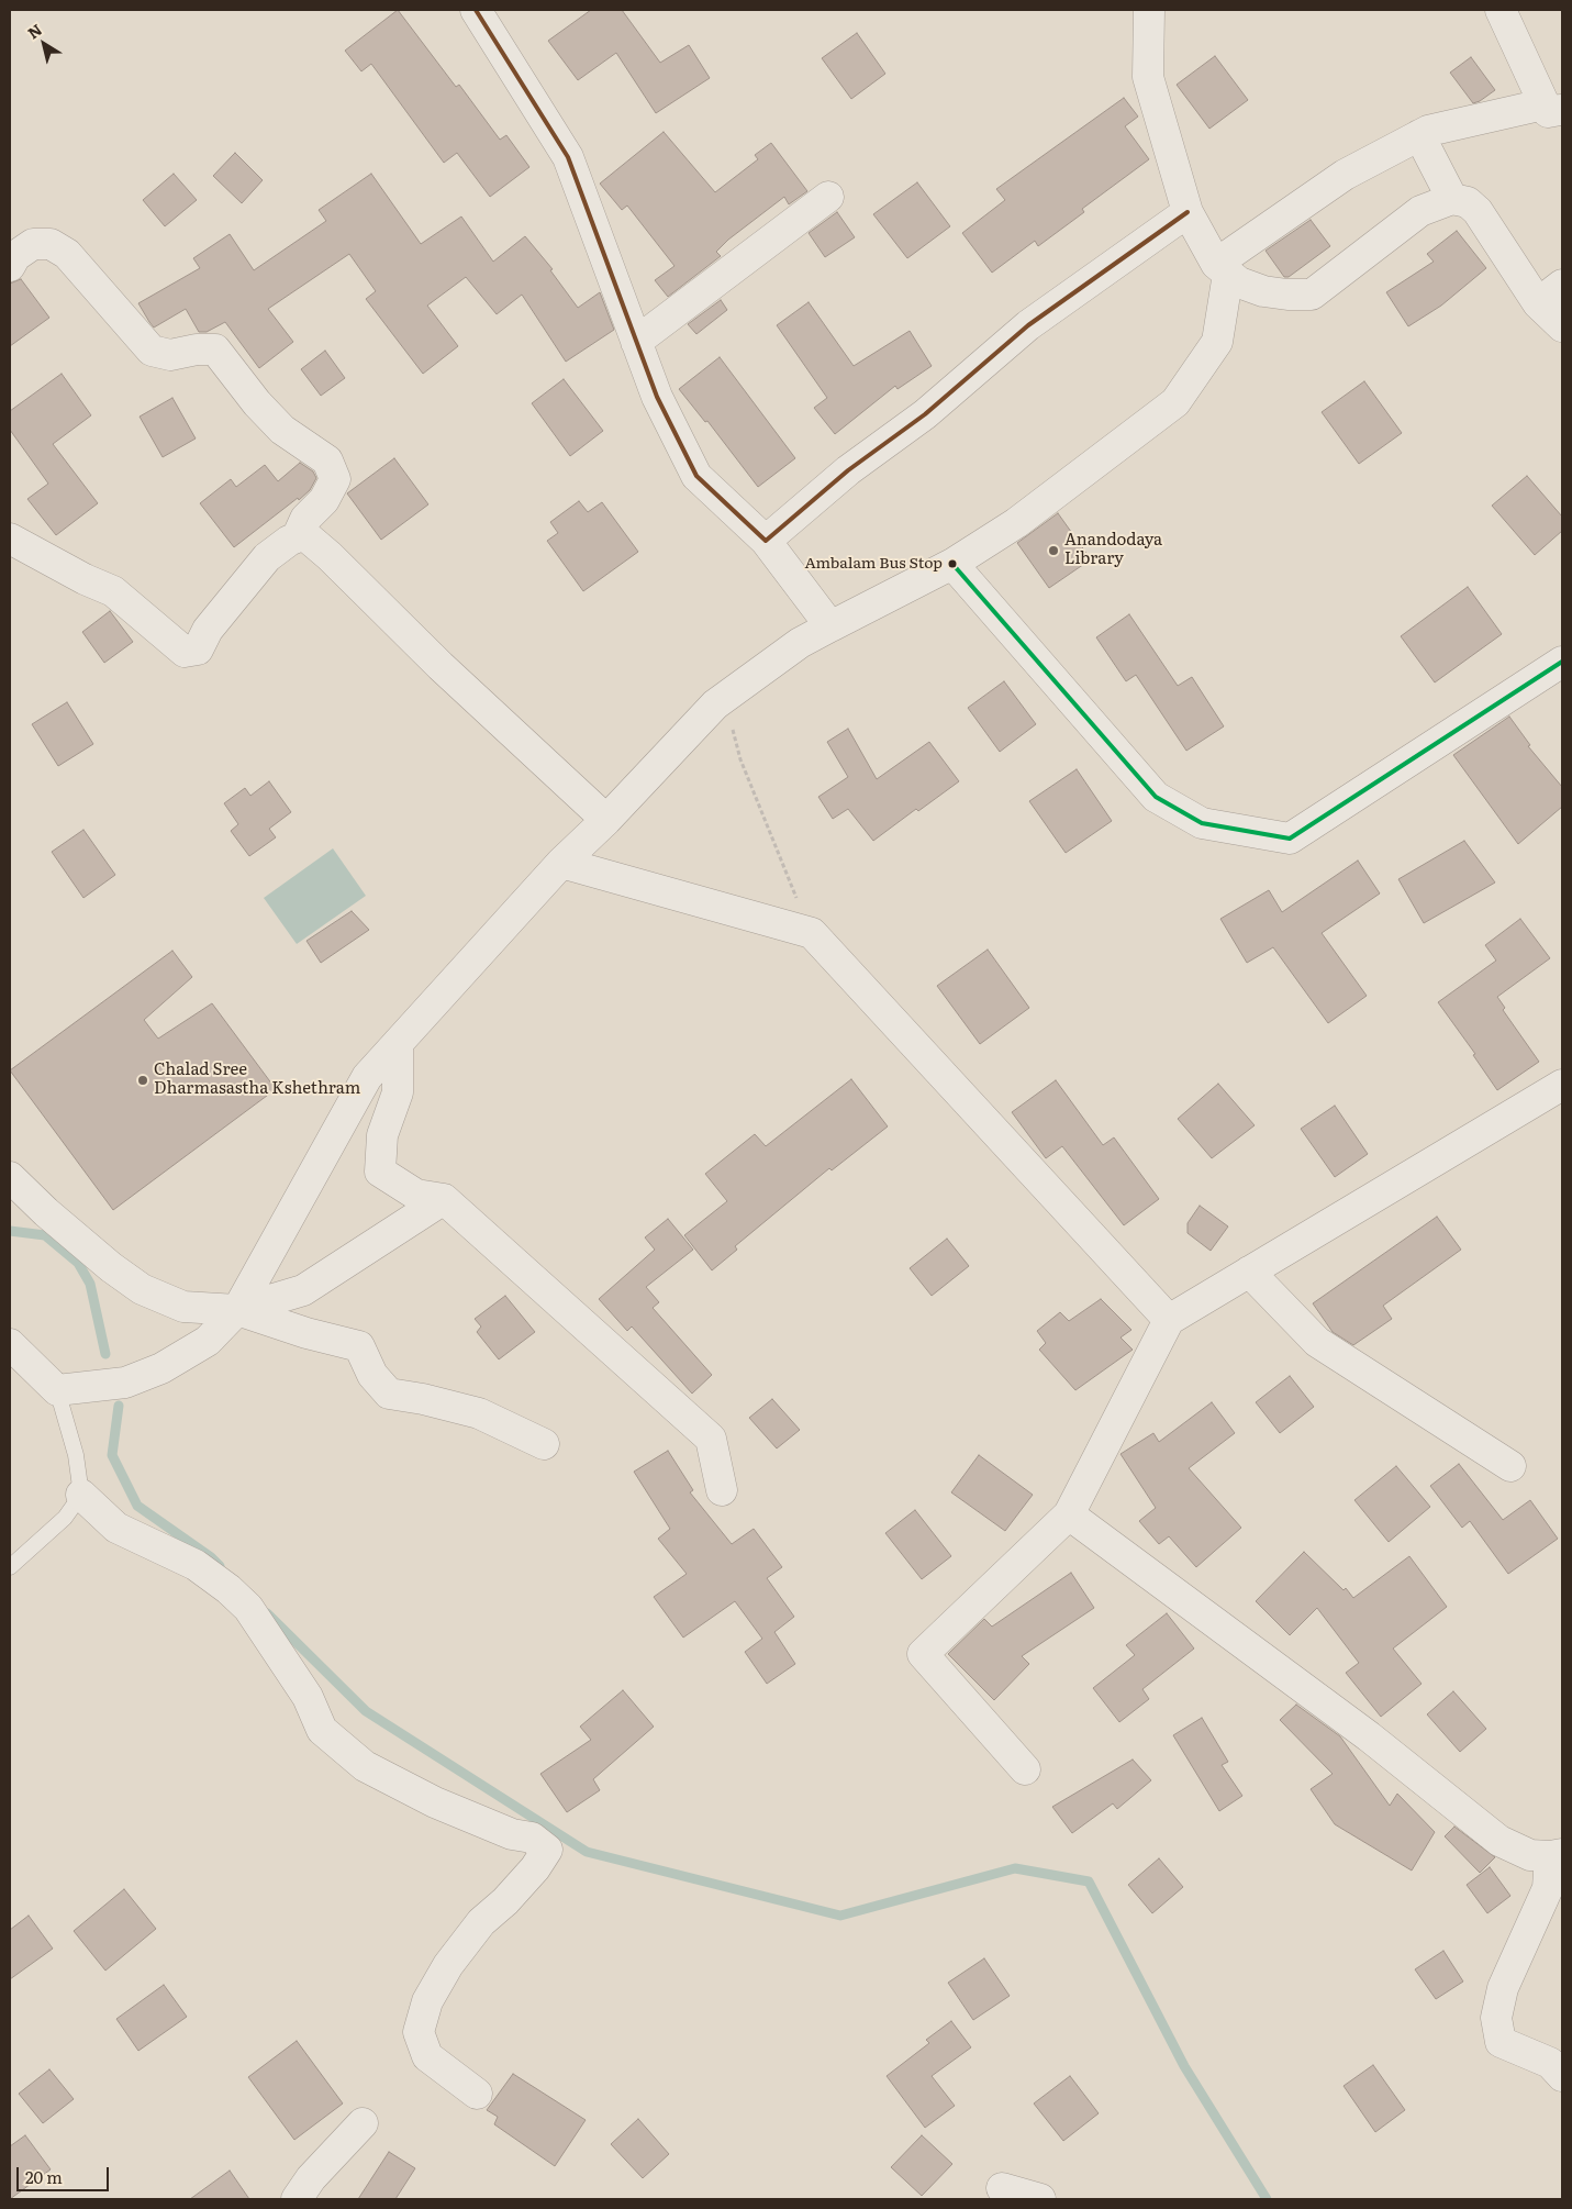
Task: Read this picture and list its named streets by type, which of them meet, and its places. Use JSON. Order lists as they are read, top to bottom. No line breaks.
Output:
{"places":["Anandodaya Library","Ambalam Bus Stop","Chalad Sree Dharmasastha Kshethram"],"scale_bar":"20 m","north":"top left"}
